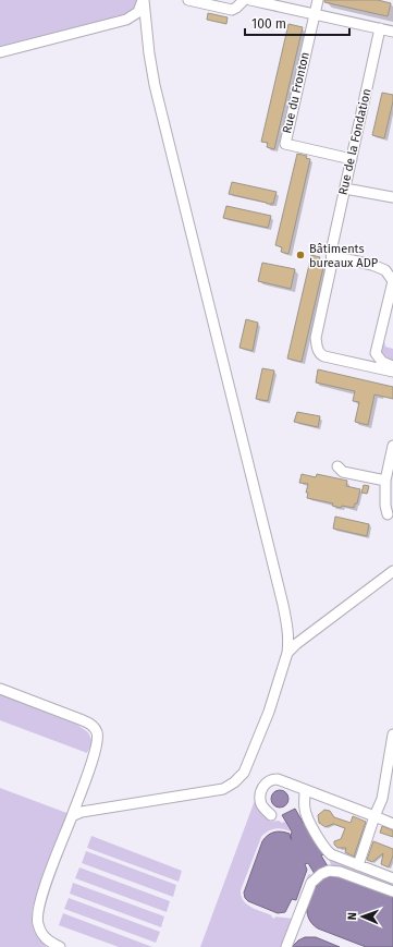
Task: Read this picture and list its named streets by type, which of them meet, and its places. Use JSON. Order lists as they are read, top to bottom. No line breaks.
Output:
{"streets":{"lane":["Rue du Fronton","Rue de la Fondation"]},"crossings":[["Rue du Fronton","Rue de la Fondation"]],"places":["Bâtiments bureaux ADP"],"scale_bar":"100 m","north":"left"}
